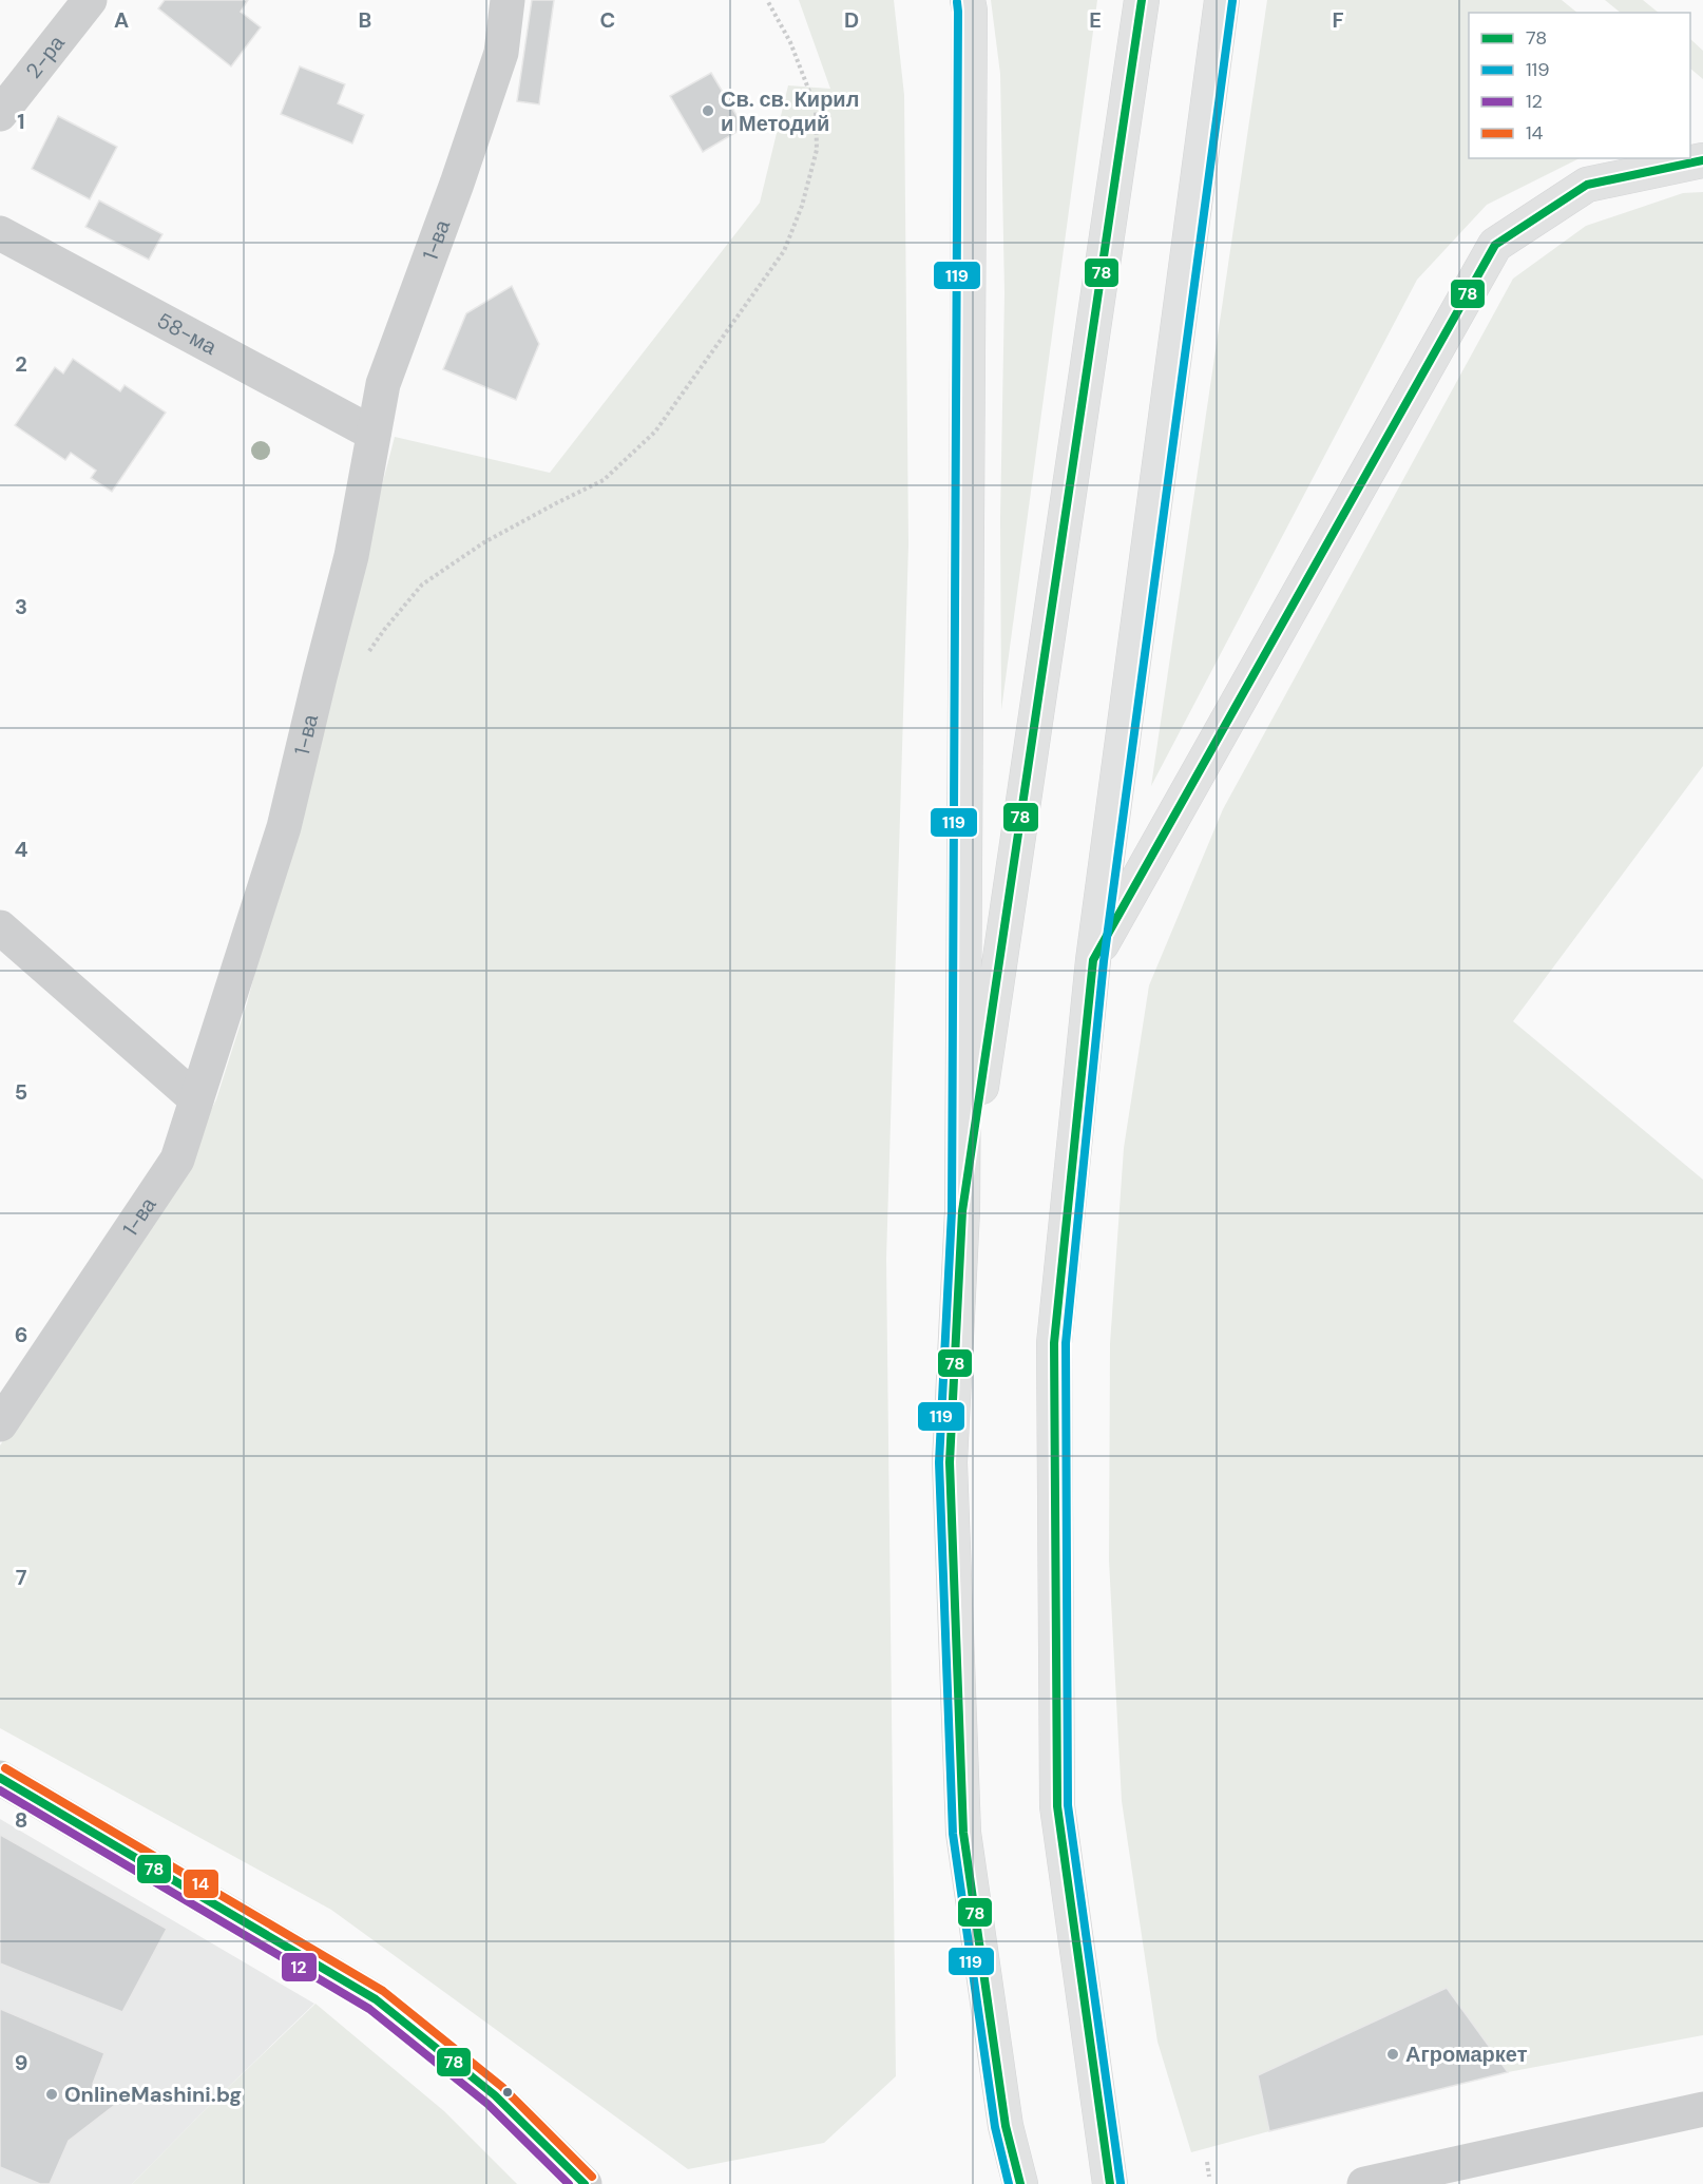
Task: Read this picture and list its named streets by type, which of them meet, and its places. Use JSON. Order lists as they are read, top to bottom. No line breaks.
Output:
{"streets":{"street":["2-ра","1-ва","58-ма"]},"crossings":[["1-ва","58-ма"]],"places":["Св. св. Кирил и Методий","Агромаркет","ОnlineMashini.bg"],"lines":["transit line 78","transit line 119","transit line 14","transit line 12"],"legend":["78","119","12","14"],"grid":{"columns":["A","B","C","D","E","F"],"rows":["1","2","3","4","5","6","7","8","9"]}}
